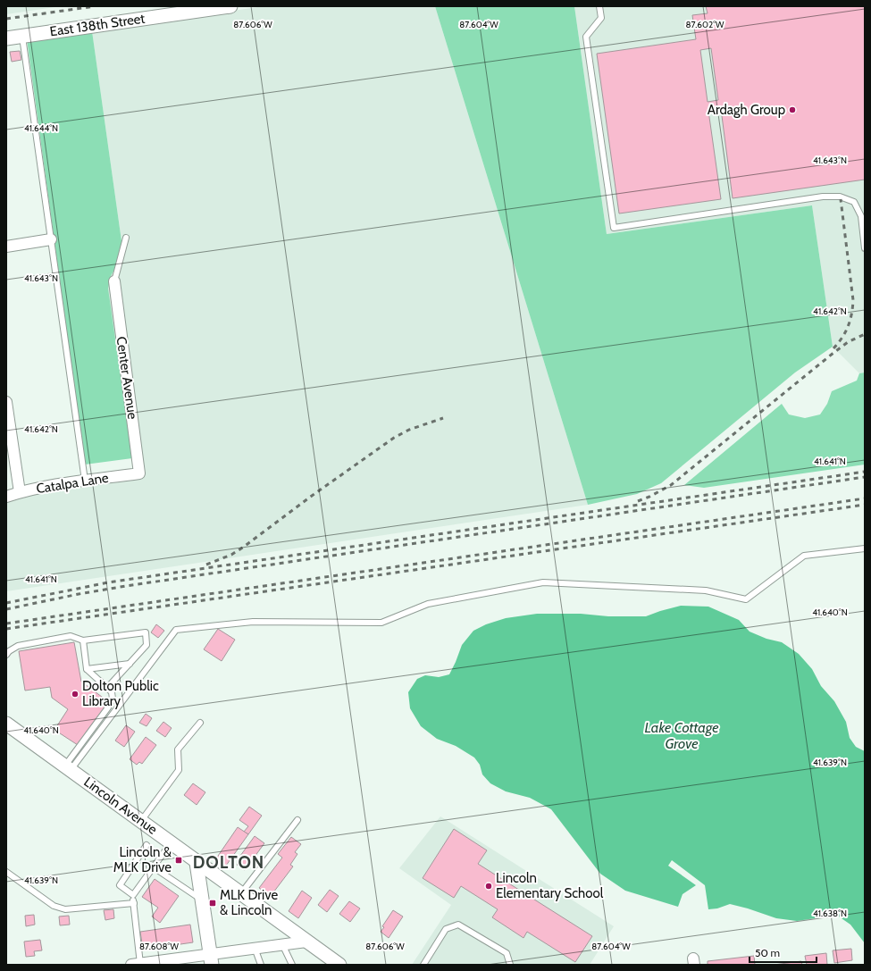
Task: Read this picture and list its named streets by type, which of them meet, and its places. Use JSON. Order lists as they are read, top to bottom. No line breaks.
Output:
{"streets":{"street":["East 138th Street","Center Avenue","Catalpa Lane","Lincoln Avenue"]},"crossings":[["Center Avenue","Catalpa Lane"]],"districts":["DOLTON"],"water":["Lake Cottage Grove"],"places":{"other":["Ardagh Group","Dolton Public Library","Lincoln Elementary School"],"transit":["Lincoln & MLK Drive","MLK Drive & Lincoln"]},"scale_bar":"50 m","coordinates":["87.606°W","87.604°W","87.602°W","41.644°N","41.643°N","41.642°N","41.641°N","41.640°N","41.639°N","41.638°N","87.608°W"]}
